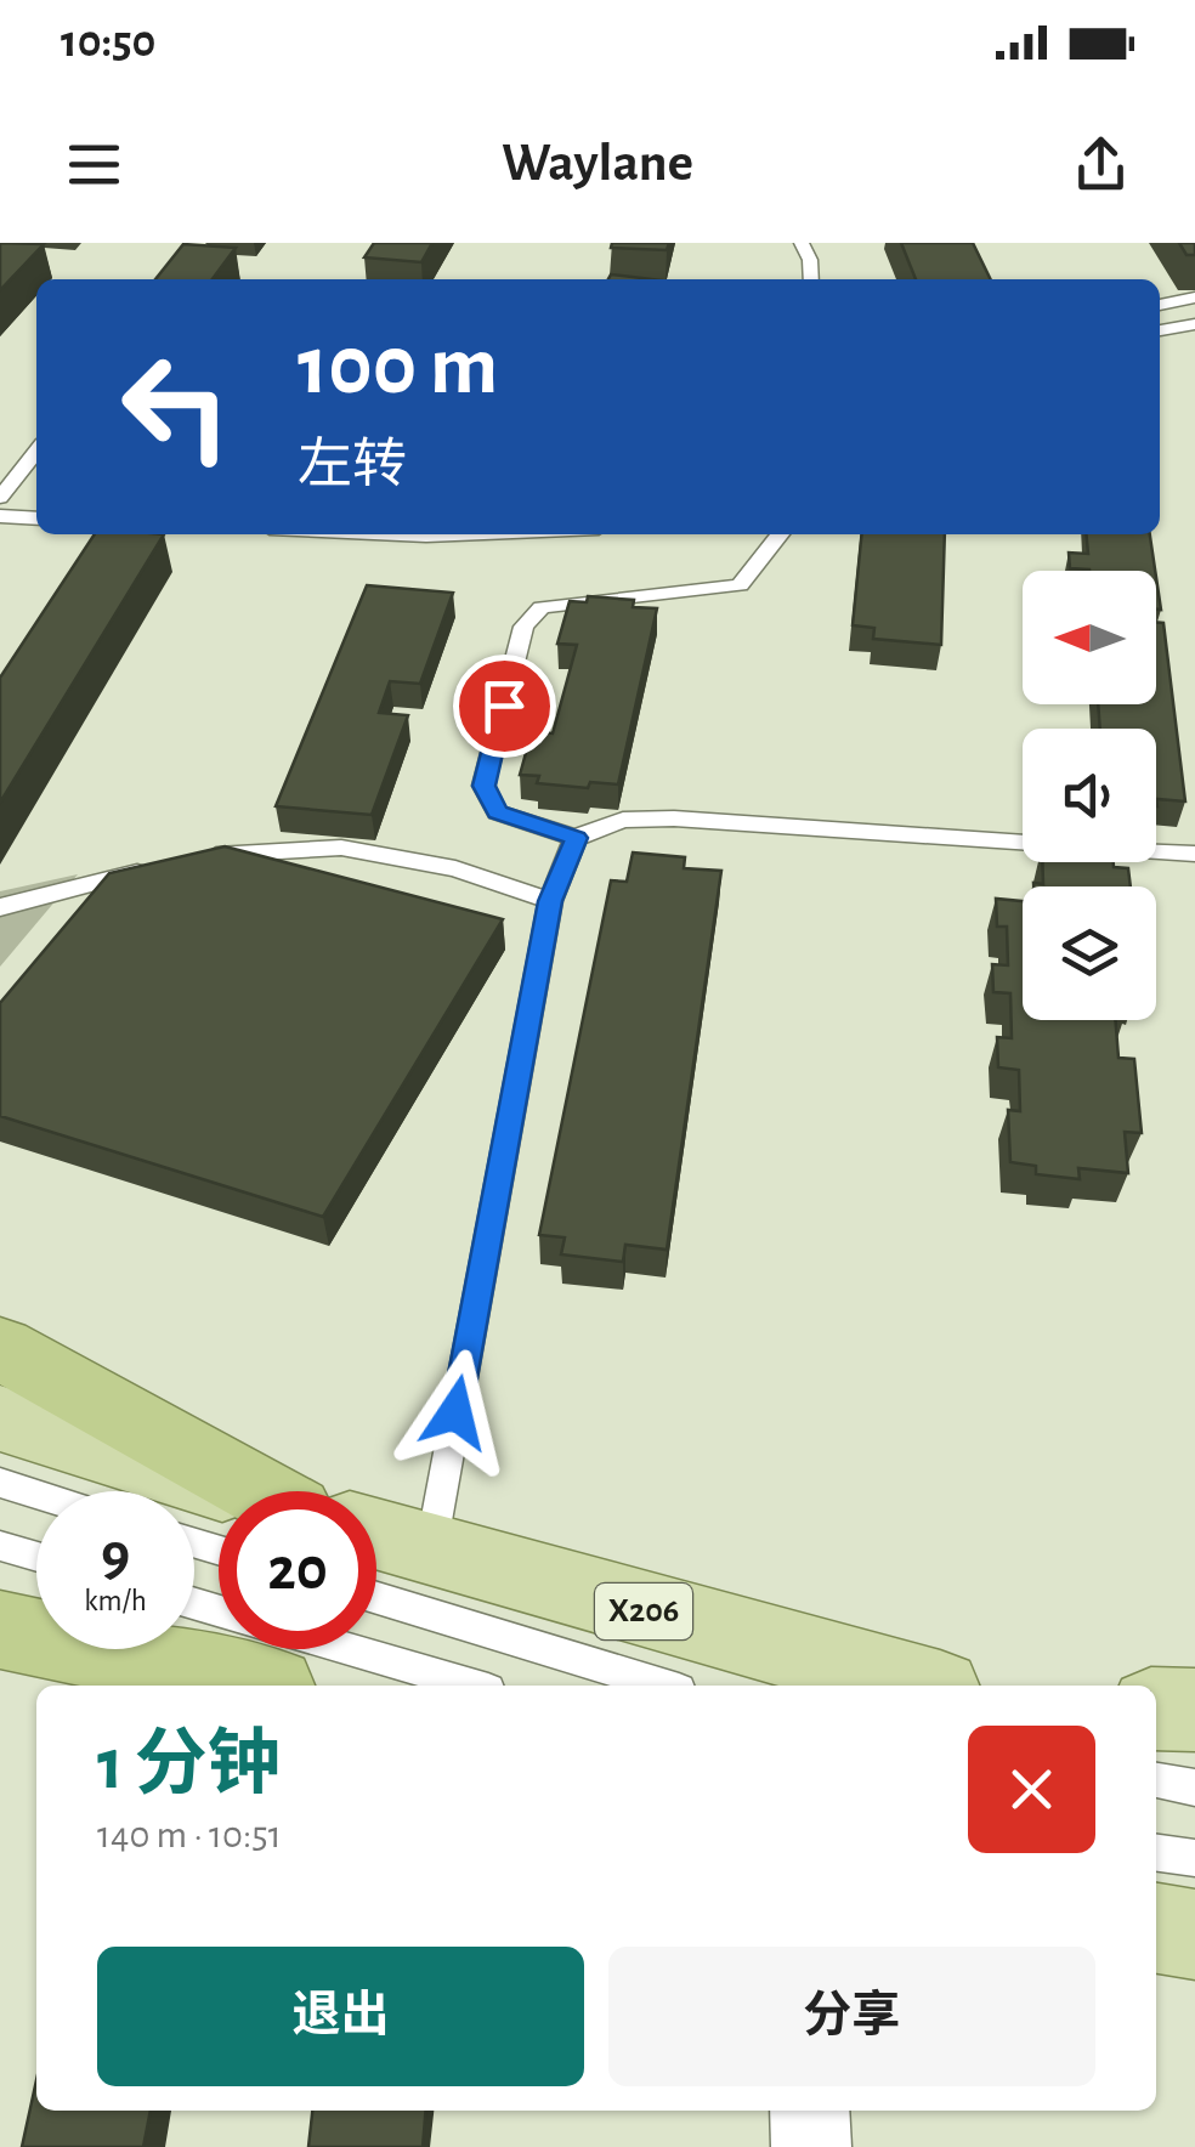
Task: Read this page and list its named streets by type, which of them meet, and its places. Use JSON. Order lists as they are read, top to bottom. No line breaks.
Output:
{"streets":{"main road":["X206"]},"north":"left","page":{"status":"10:50","header":"Waylane","turn":["100 m","左转"],"speed":"9 km/h","limit":"20","heading":["1 分钟","140 m · 10:51"],"buttons":["退出","分享"]}}
